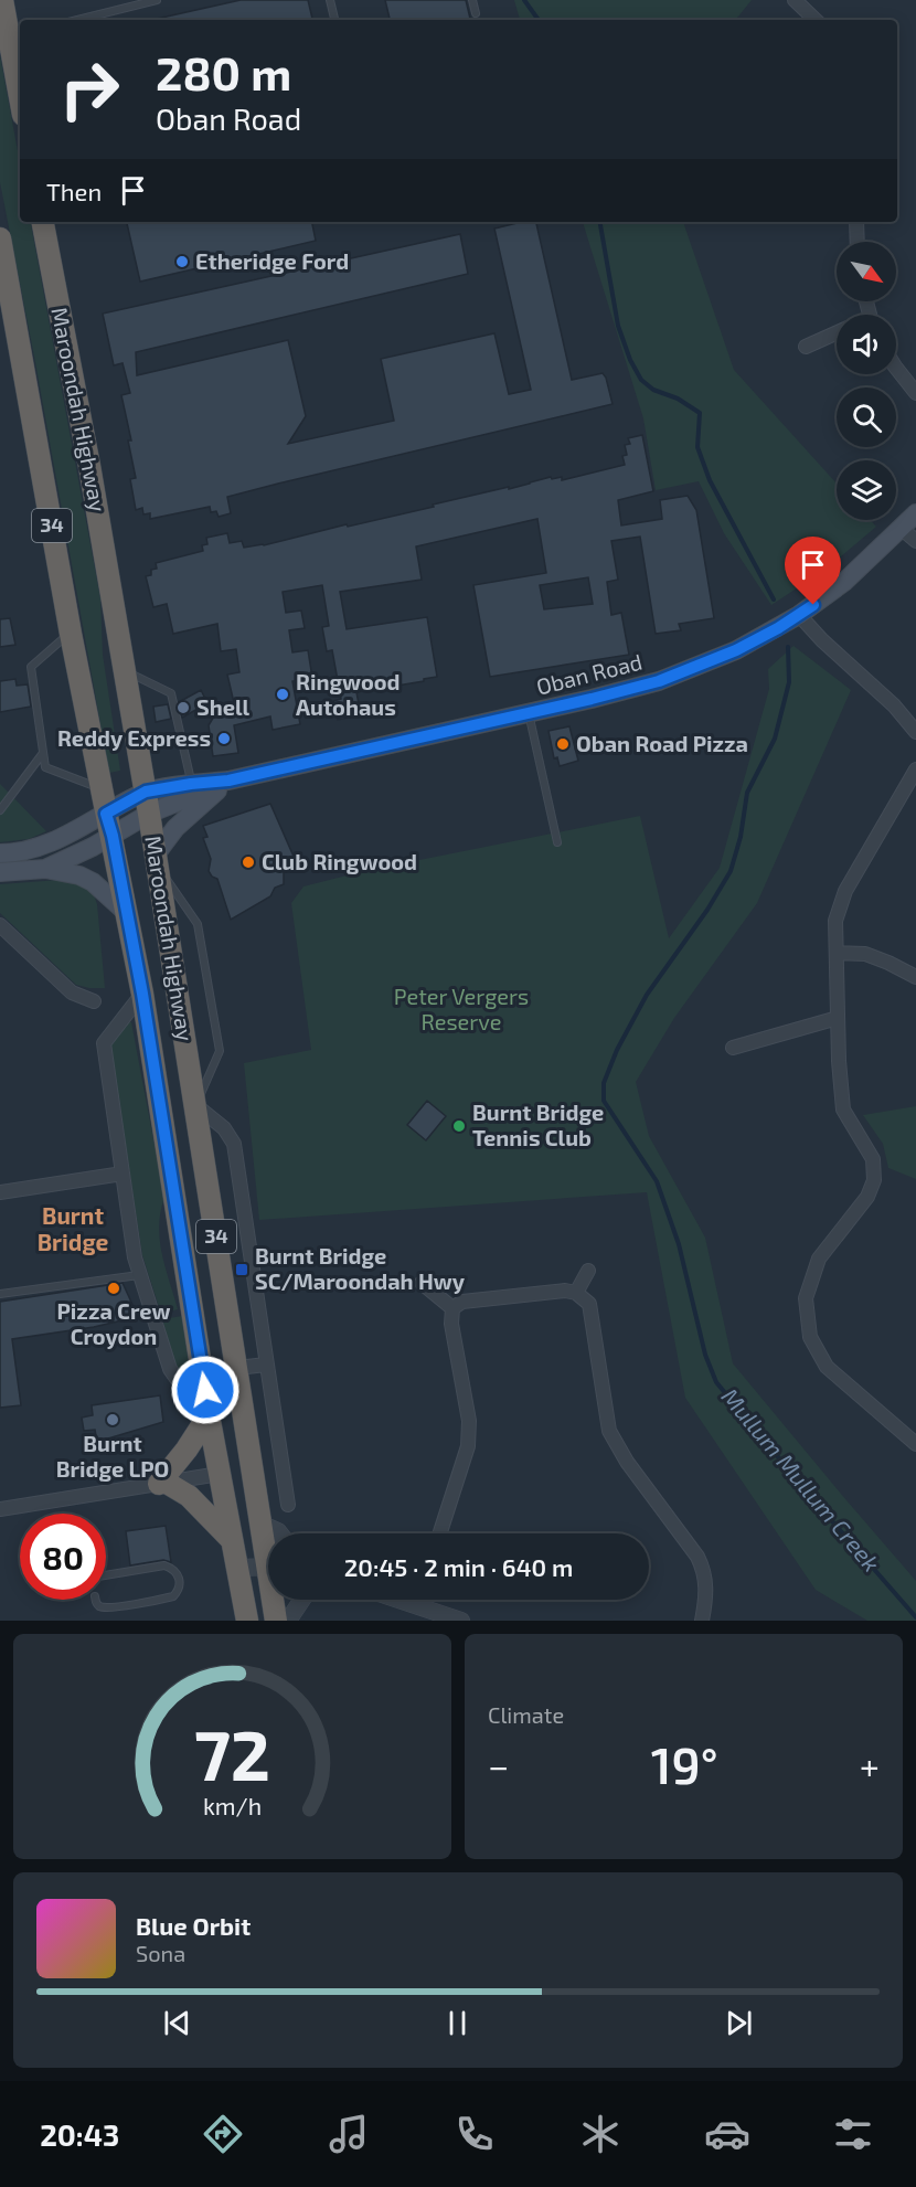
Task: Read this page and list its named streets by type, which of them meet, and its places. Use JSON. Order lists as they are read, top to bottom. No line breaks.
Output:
{"streets":{"highway":["Maroondah Highway","34"],"main road":["Oban Road"]},"crossings":[["Maroondah Highway","Oban Road"]],"districts":["Burnt Bridge"],"water":["Mullum Mullum Creek"],"parks":["Peter Vergers Reserve"],"places":{"other":["Etheridge Ford","Ringwood Autohaus","Shell","Reddy Express","Oban Road Pizza","Club Ringwood","Burnt Bridge Tennis Club","Pizza Crew Croydon","Burnt Bridge LPO"],"transit":["Burnt Bridge SC/Maroondah Hwy"]},"north":"bottom right","page":{"turn":["280 m","Oban Road"],"then":"Then","limit":"80","trip":"20:45 · 2 min · 640 m","tile":"Climate","heat":["−","19°","+"],"song":["Blue Orbit","Sona"],"tabs":"20:43","gauge":["72","km/h"]}}
